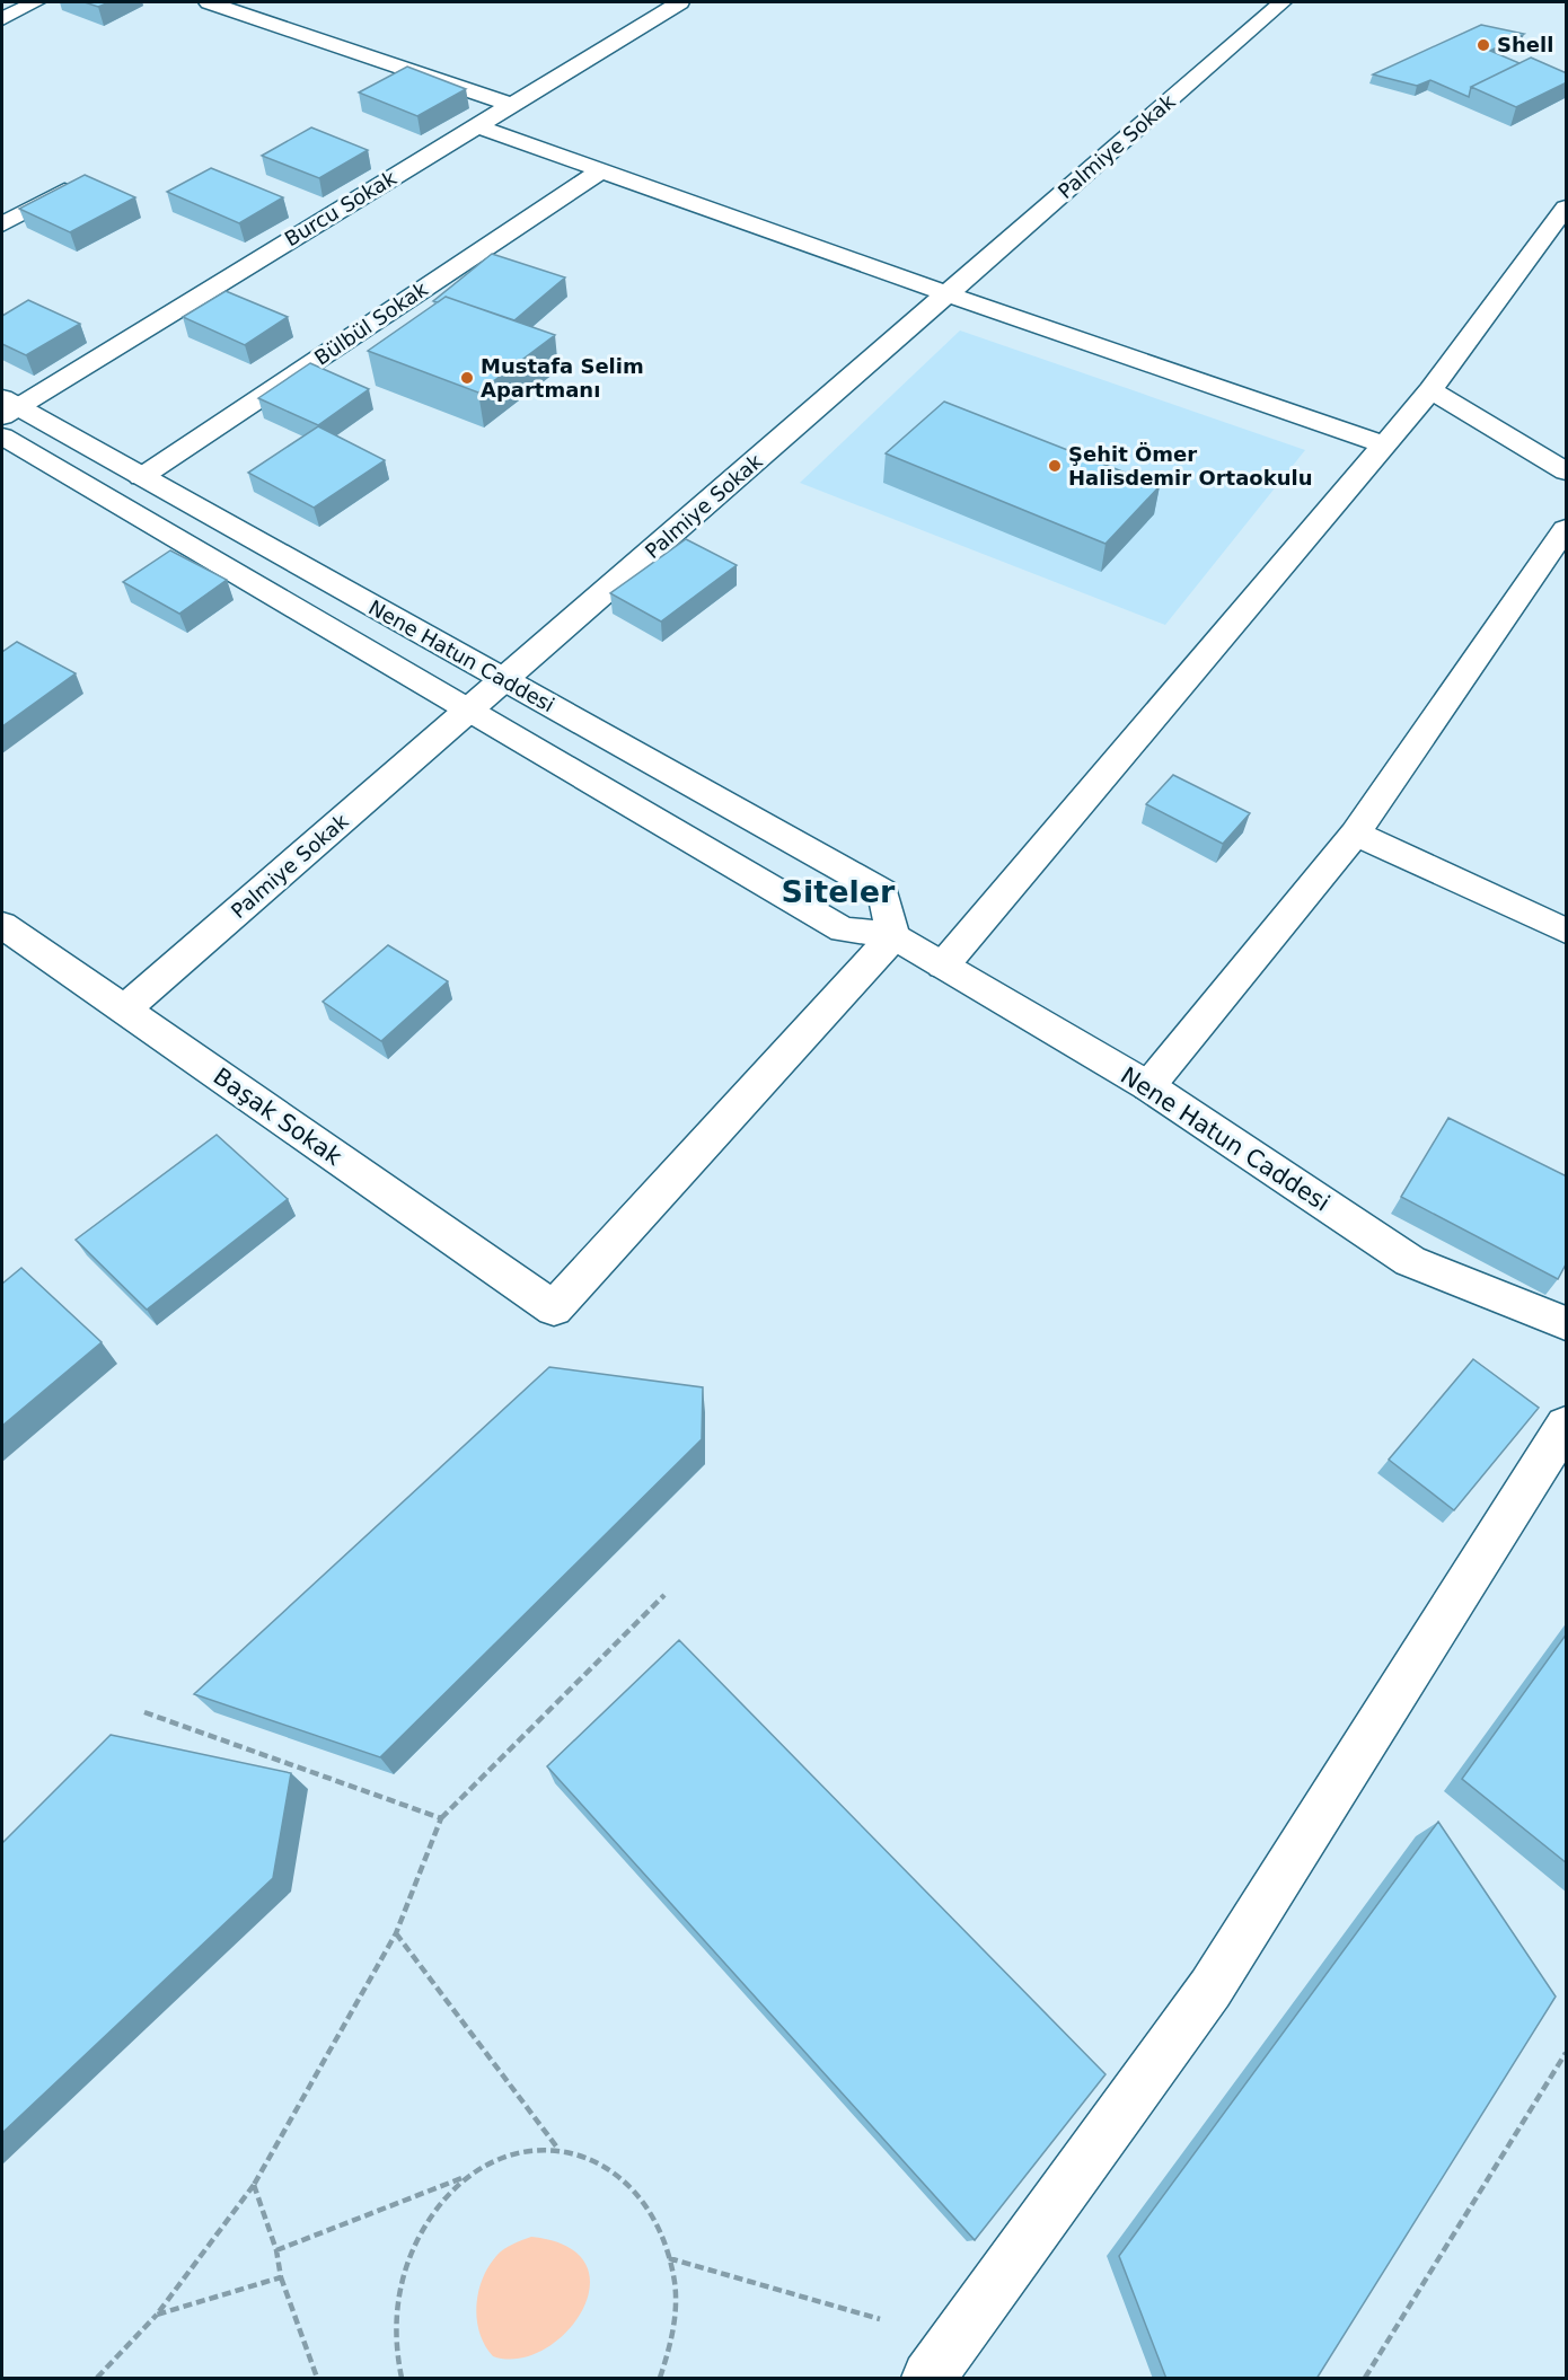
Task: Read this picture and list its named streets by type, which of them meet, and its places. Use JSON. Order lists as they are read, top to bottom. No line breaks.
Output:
{"streets":{"street":["Palmiye Sokak","Burcu Sokak","Bülbül Sokak","Nene Hatun Caddesi","Başak Sokak"]},"crossings":[["Palmiye Sokak","Nene Hatun Caddesi"],["Palmiye Sokak","Başak Sokak"],["Burcu Sokak","Nene Hatun Caddesi"],["Bülbül Sokak","Nene Hatun Caddesi"],["Nene Hatun Caddesi","Başak Sokak"]],"districts":["Siteler"],"places":["Shell","Mustafa Selim Apartmanı","Şehit Ömer Halisdemir Ortaokulu"]}
